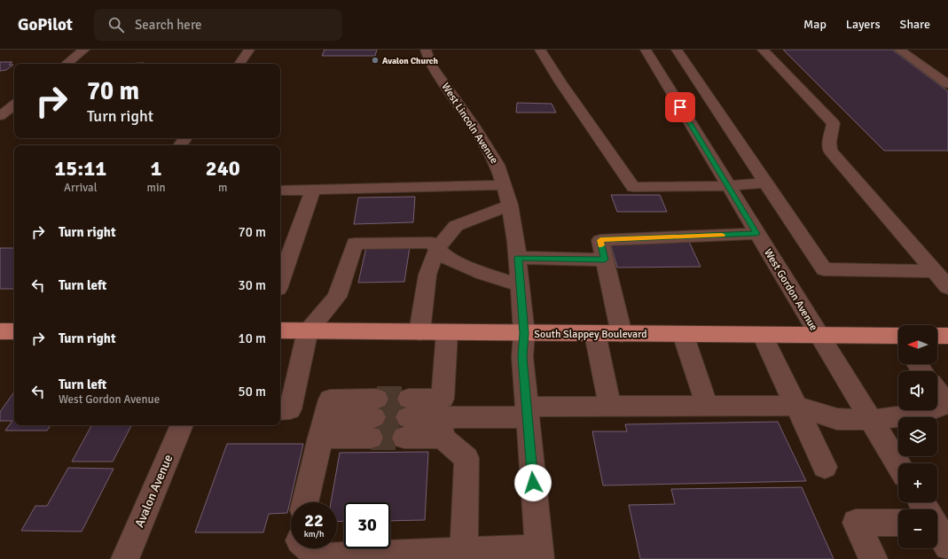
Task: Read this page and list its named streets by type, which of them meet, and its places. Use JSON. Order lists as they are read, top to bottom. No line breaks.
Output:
{"streets":{"main road":["South Slappey Boulevard"],"street":["West Lincoln Avenue","West Gordon Avenue","Avalon Avenue"]},"crossings":[["West Lincoln Avenue","South Slappey Boulevard"],["West Gordon Avenue","South Slappey Boulevard"]],"places":["Avalon Church"],"north":"left","page":{"header":"GoPilot","search":"Search here","nav":["Map","Layers","Share"],"turn":["70 m","Turn right"],"eta":["15:11","Arrival","1","min","240","m"],"list":[{"name":"Turn right","value":"70 m"},{"name":"Turn left","value":"30 m"},{"name":"Turn right","value":"10 m"},{"name":"Turn left","note":"West Gordon Avenue","value":"50 m"}],"map_buttons":["+","−"],"speed":"22 km/h","limit":"30"}}
